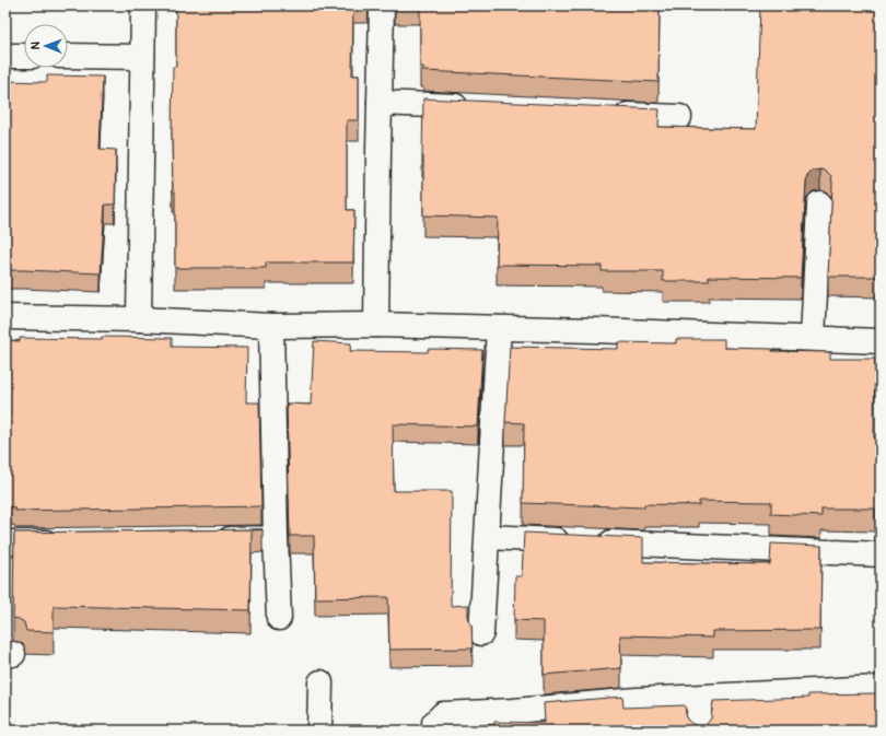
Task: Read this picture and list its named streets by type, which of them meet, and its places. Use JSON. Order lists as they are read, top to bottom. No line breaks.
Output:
{"north":"left"}
